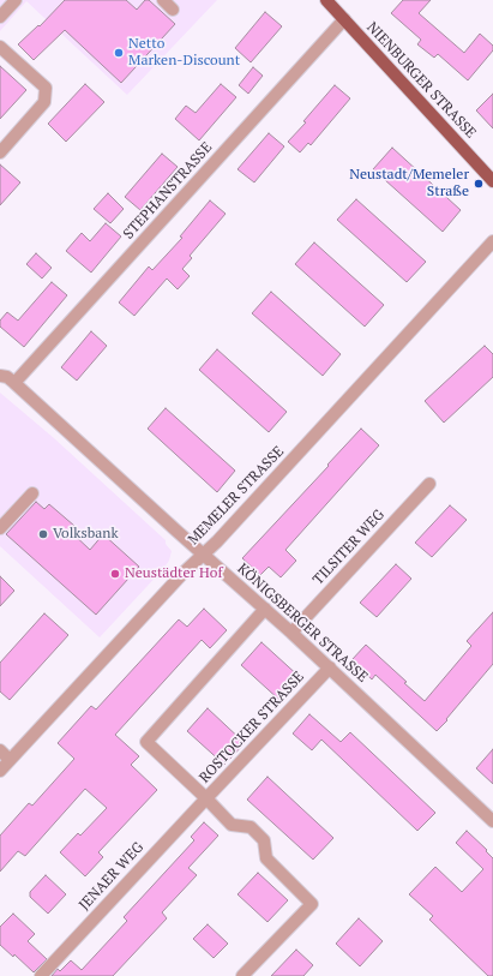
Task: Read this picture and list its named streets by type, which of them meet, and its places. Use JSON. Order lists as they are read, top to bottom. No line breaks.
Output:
{"streets":{"main road":["NIENBURGER STRASSE"],"street":["STEPHANSTRASSE","MEMELER STRASSE","TILSITER WEG","KÖNIGSBERGER STRASSE","ROSTOCKER STRASSE","JENAER WEG"]},"crossings":[["NIENBURGER STRASSE","STEPHANSTRASSE"],["STEPHANSTRASSE","KÖNIGSBERGER STRASSE"],["MEMELER STRASSE","KÖNIGSBERGER STRASSE"],["TILSITER WEG","KÖNIGSBERGER STRASSE"],["KÖNIGSBERGER STRASSE","ROSTOCKER STRASSE"],["ROSTOCKER STRASSE","JENAER WEG"]],"places":["Netto Marken-Discount","Neustadt/Memeler Straße","Volksbank","Neustädter Hof"]}
